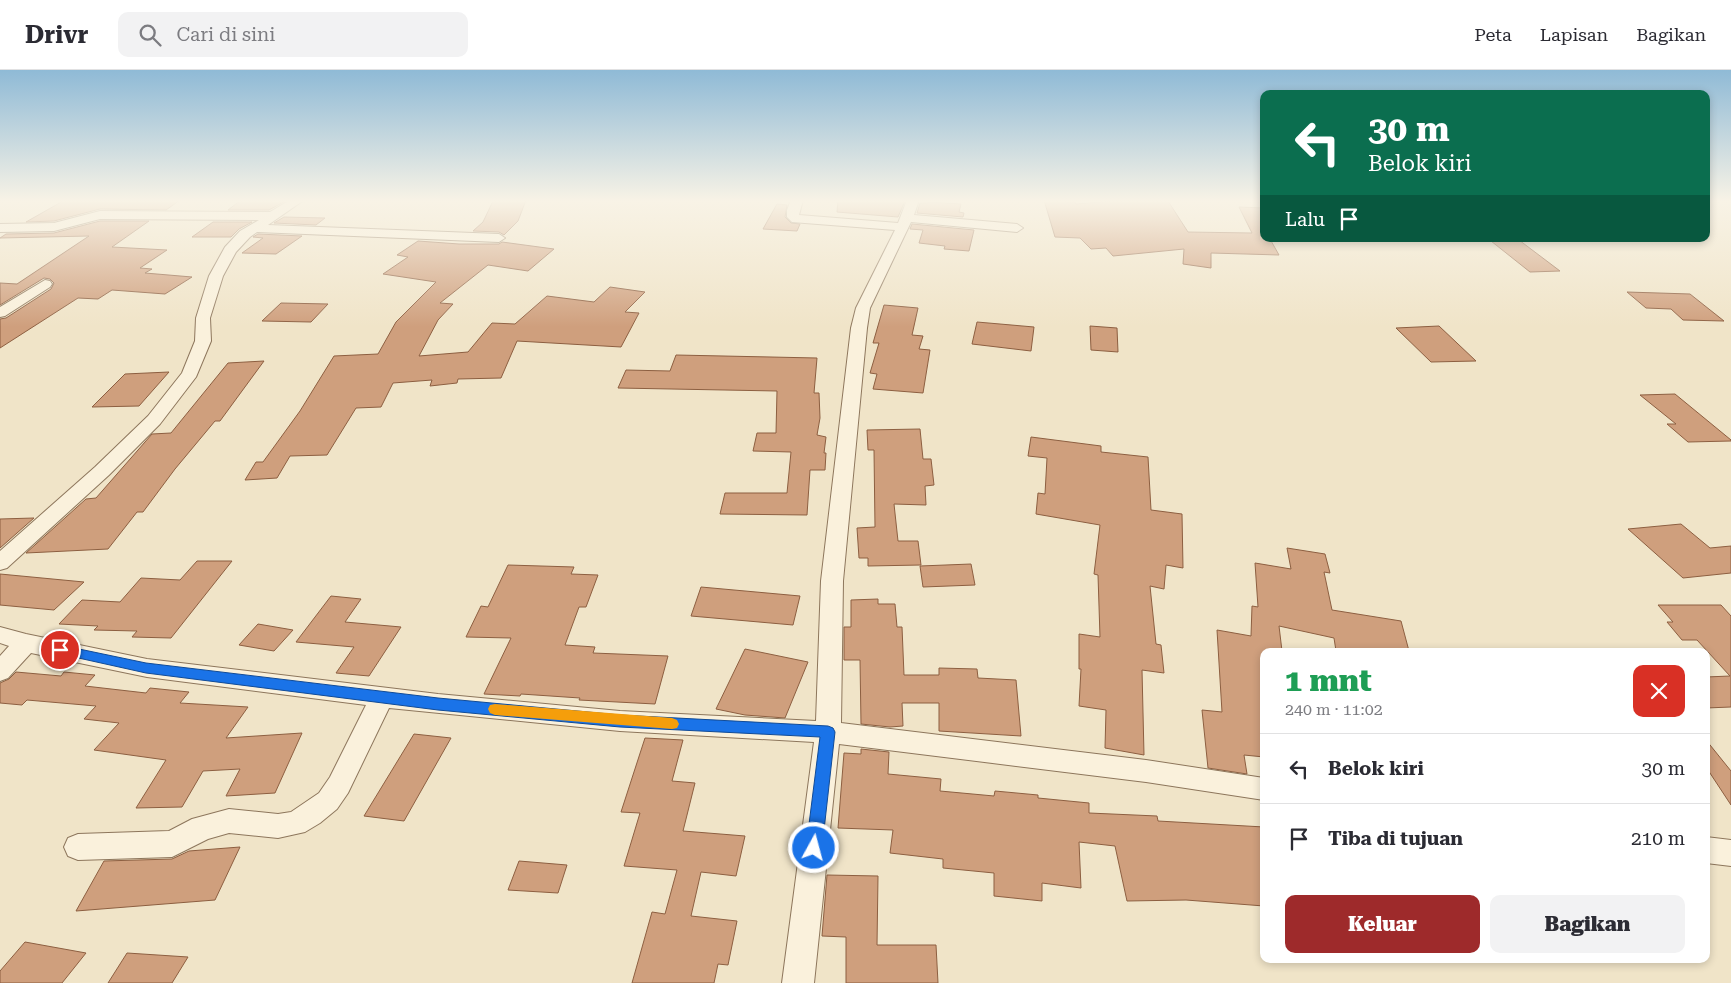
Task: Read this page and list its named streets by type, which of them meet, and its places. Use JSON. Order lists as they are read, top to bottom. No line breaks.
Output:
{"page":{"header":"Drivr","search":"Cari di sini","nav":["Peta","Lapisan","Bagikan"],"turn":["30 m","Belok kiri"],"then":"Lalu","heading":["1 mnt","240 m · 11:02"],"list":[{"name":"Belok kiri","value":"30 m"},{"name":"Tiba di tujuan","value":"210 m"}],"buttons":["Keluar","Bagikan"]}}
